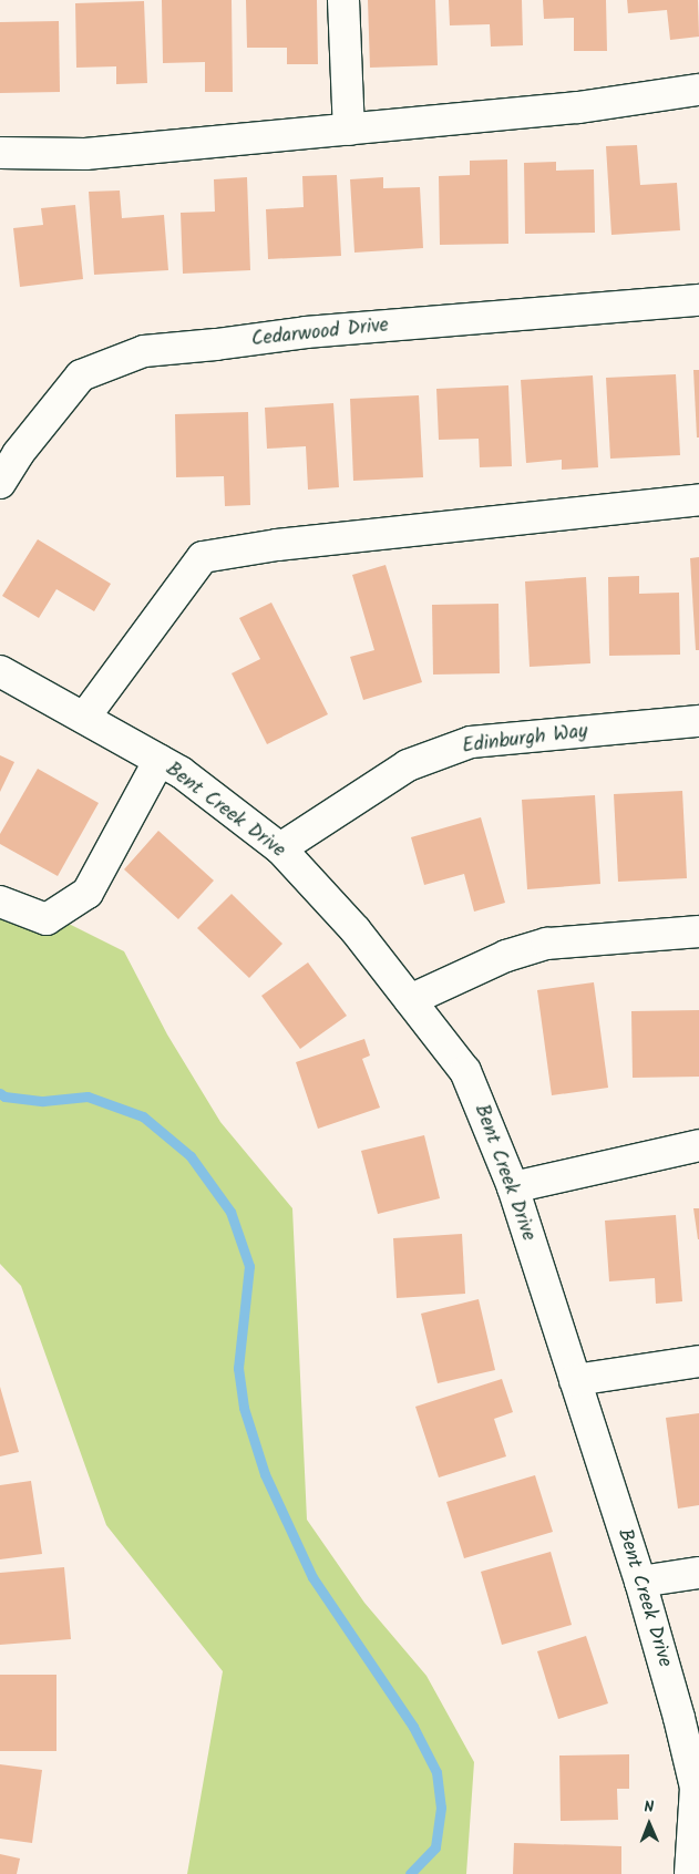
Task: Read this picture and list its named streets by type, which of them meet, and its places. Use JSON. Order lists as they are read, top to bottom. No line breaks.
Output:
{"streets":{"street":["Cedarwood Drive","Edinburgh Way","Bent Creek Drive"]},"crossings":[["Edinburgh Way","Bent Creek Drive"]],"north":"top"}
